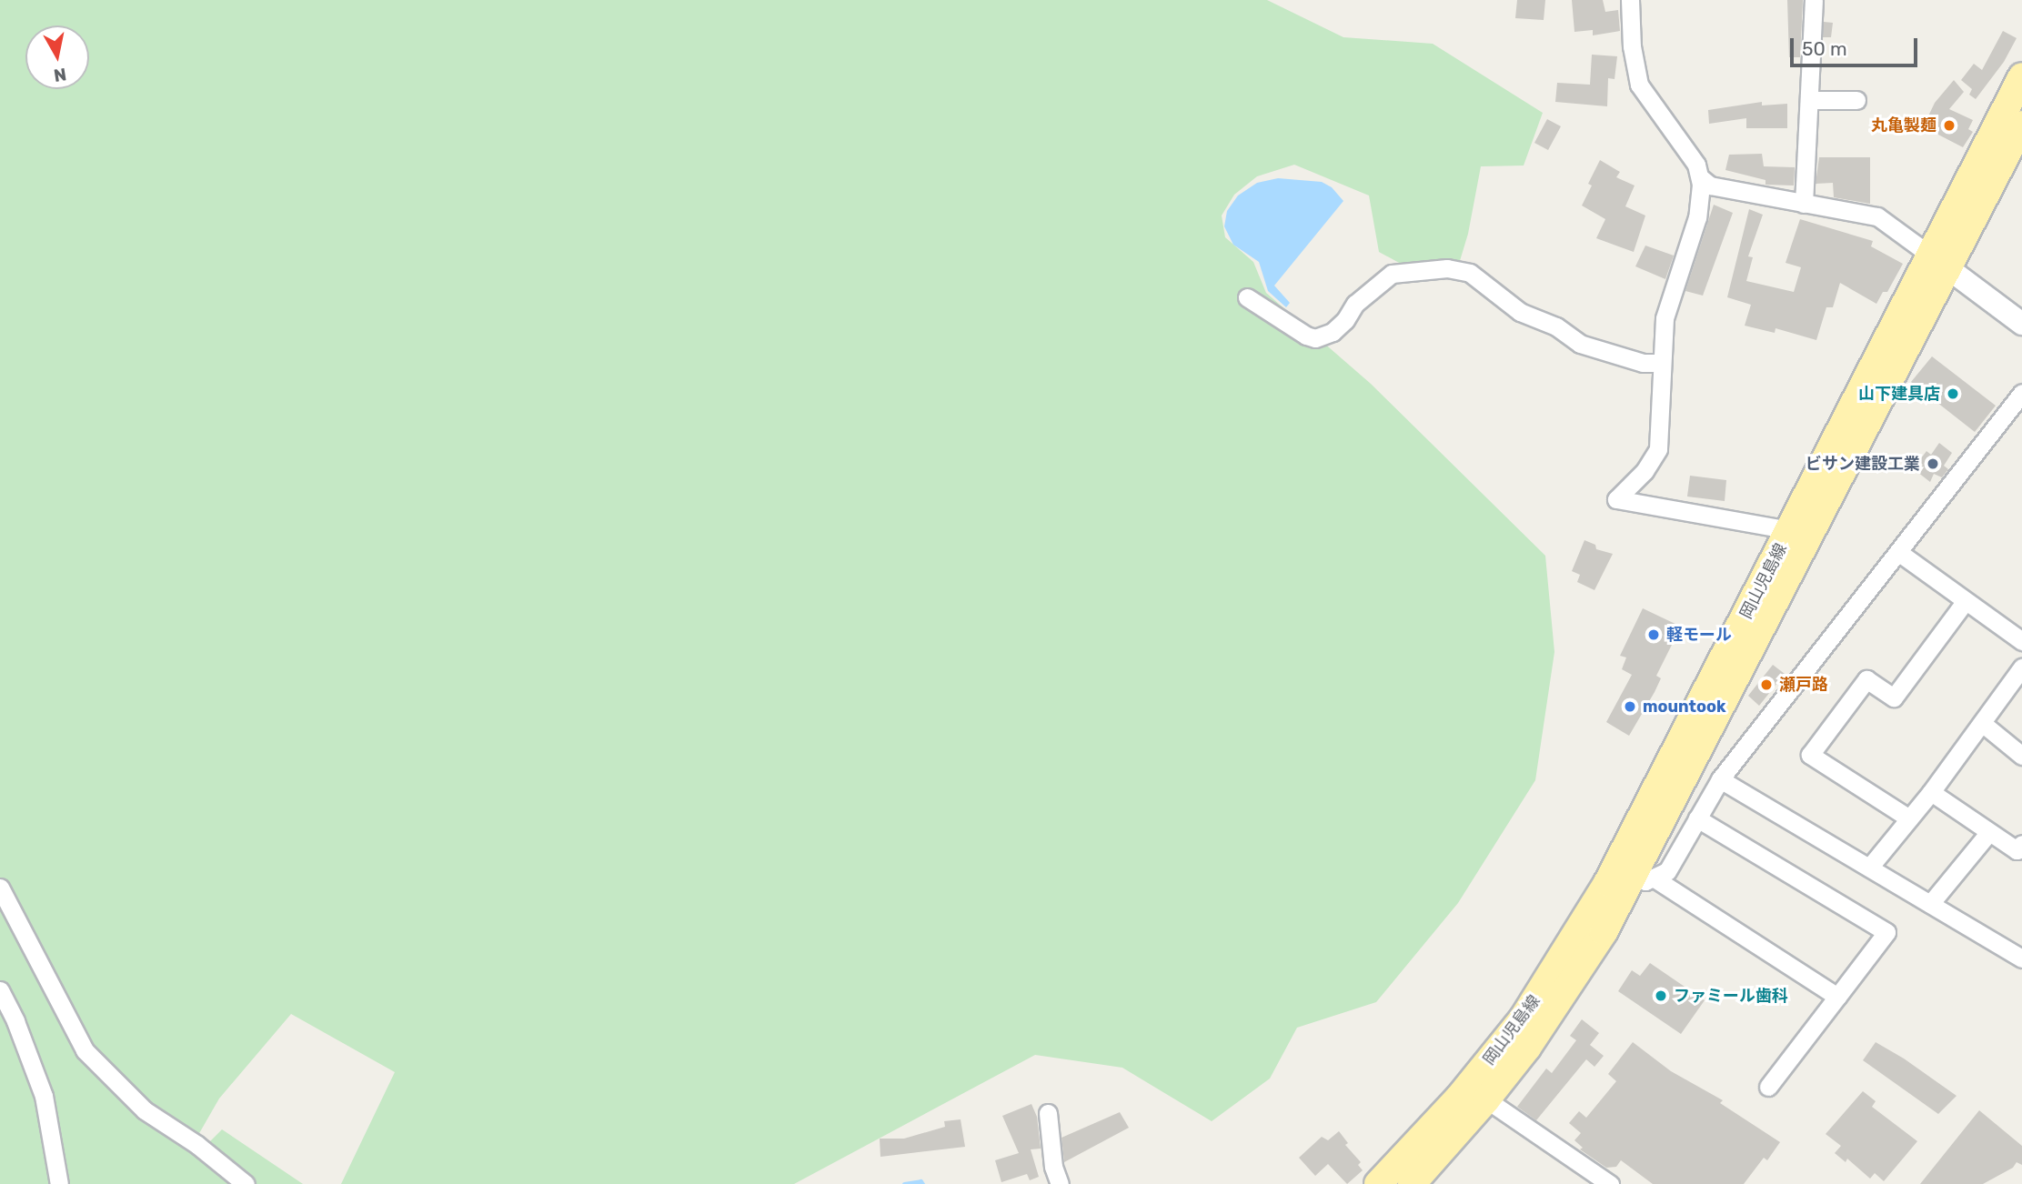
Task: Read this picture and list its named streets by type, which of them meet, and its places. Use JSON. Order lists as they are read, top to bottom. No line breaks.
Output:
{"streets":{"main road":["岡山児島線"]},"places":["丸亀製麺","山下建具店","ビサン建設工業","軽モール","瀬戸路","mountook","ファミール歯科"],"scale_bar":"50 m","north":"bottom"}
